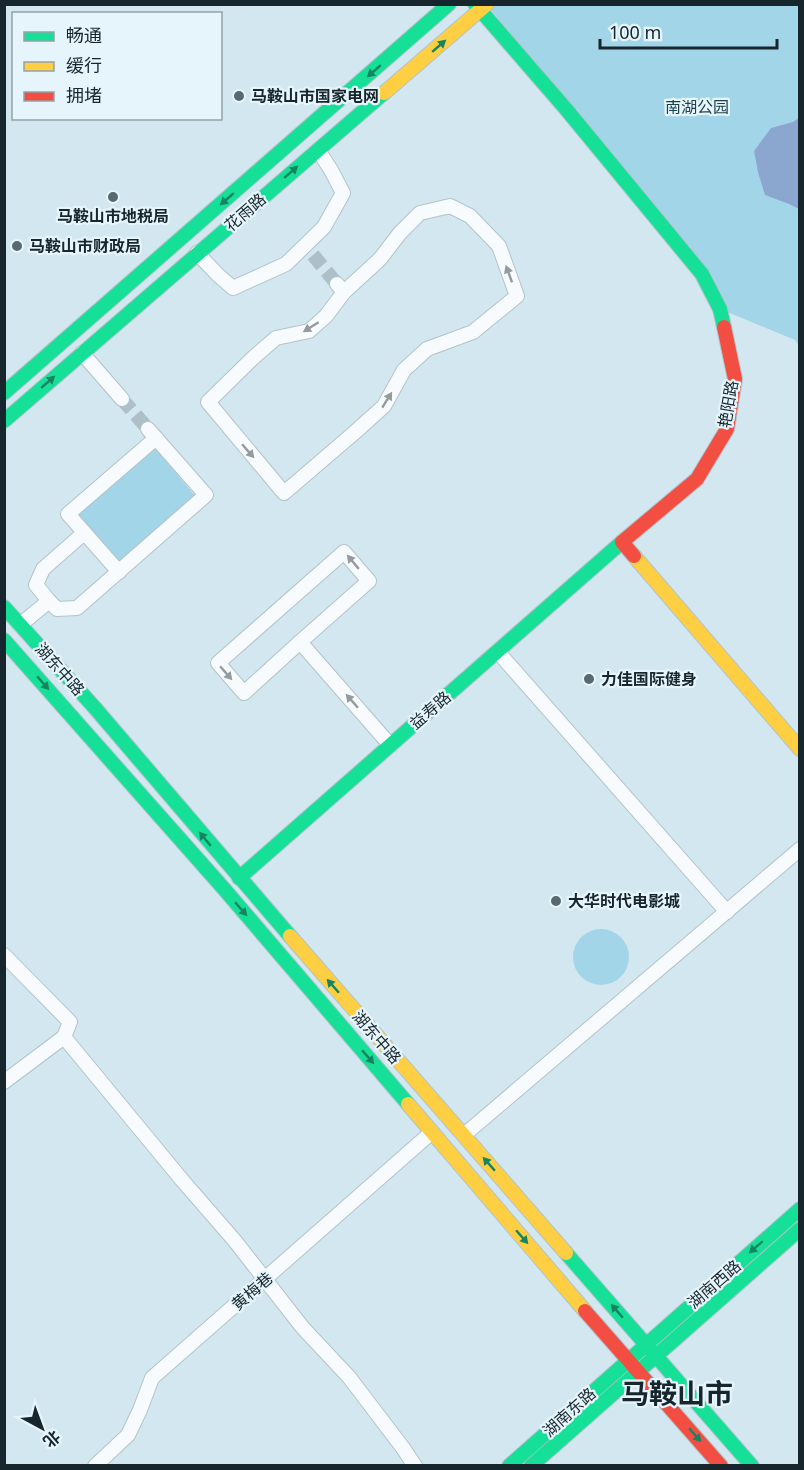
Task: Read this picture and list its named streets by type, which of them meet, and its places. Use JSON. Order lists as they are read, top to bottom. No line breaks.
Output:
{"streets":{"main road":["花雨路","艳阳路","湖东中路","益寿路","湖南西路","湖南东路"],"street":["黄梅巷"]},"crossings":[["花雨路","艳阳路"],["艳阳路","益寿路"],["湖东中路","益寿路"],["湖东中路","湖南西路"],["湖东中路","黄梅巷"],["湖东中路","湖南东路"],["湖南西路","湖南东路"]],"districts":["马鞍山市"],"parks":["南湖公园"],"places":["马鞍山市国家电网","马鞍山市地税局","马鞍山市财政局","力佳国际健身","大华时代电影城"],"legend":["畅通","缓行","拥堵"],"scale_bar":"100 m","north":"bottom right"}
